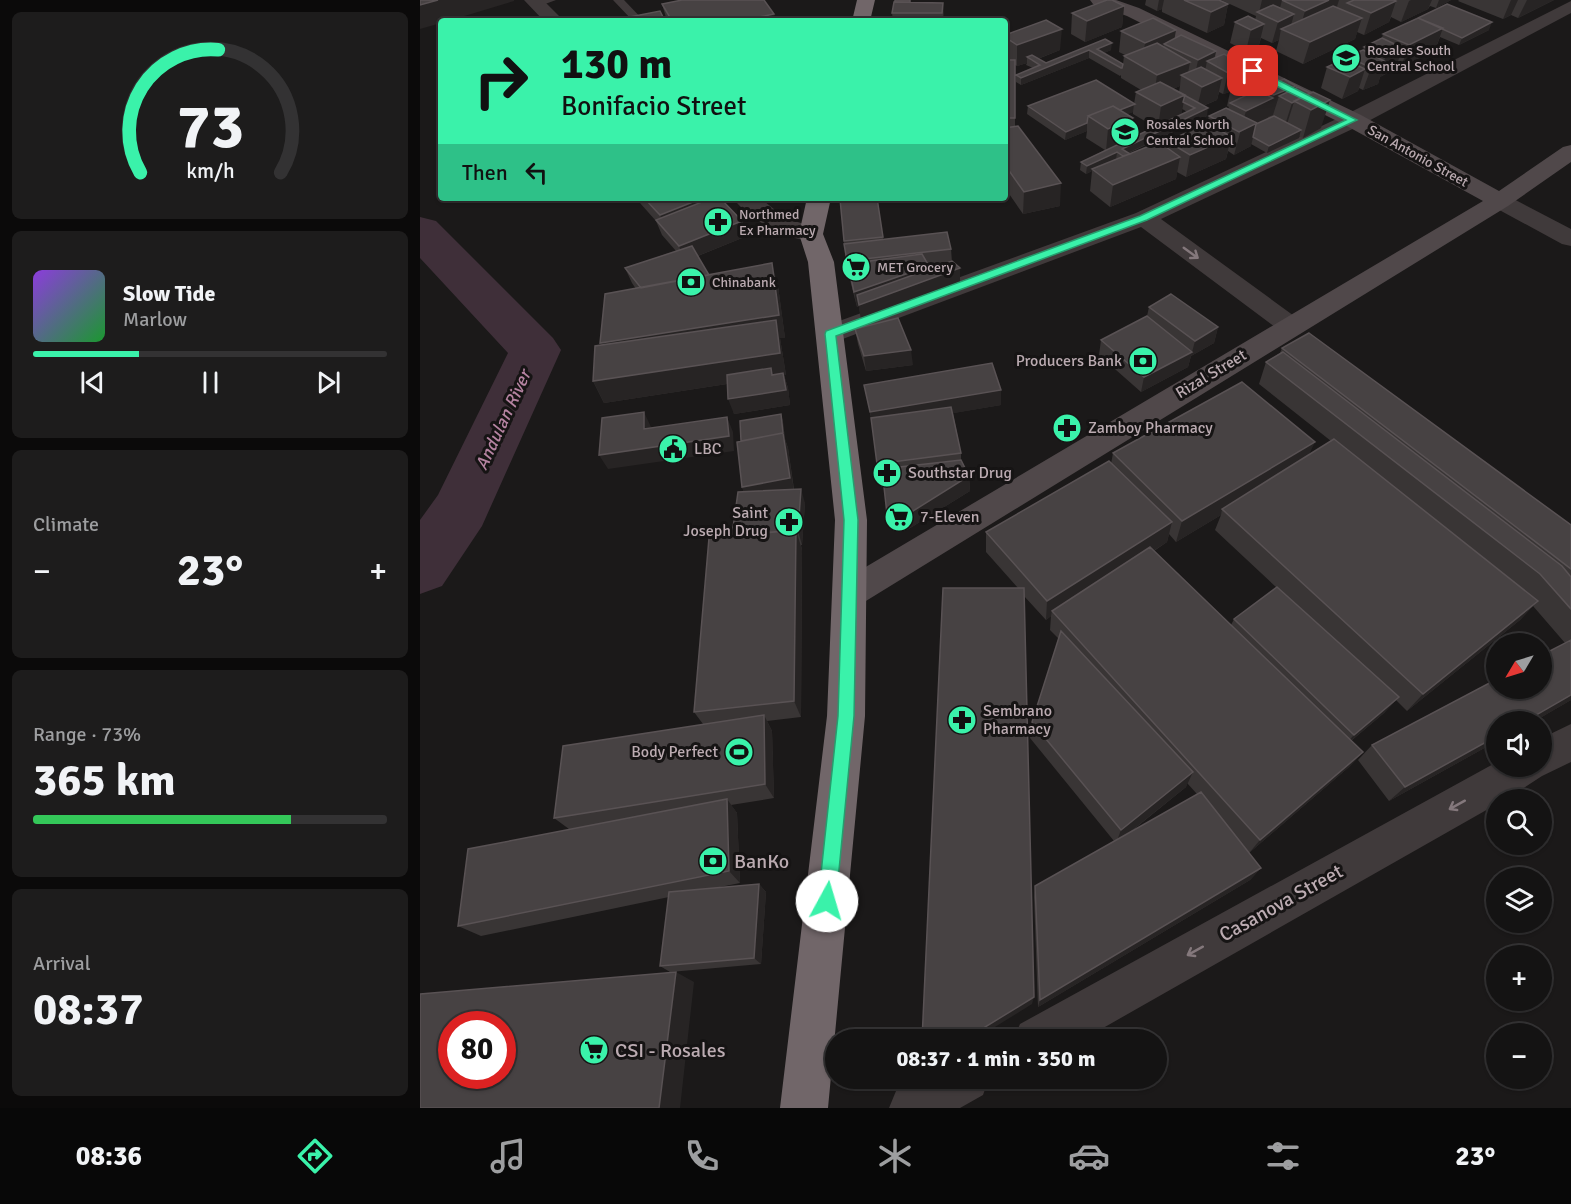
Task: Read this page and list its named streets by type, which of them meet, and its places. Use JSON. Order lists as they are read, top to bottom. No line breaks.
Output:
{"streets":{"main road":["San Antonio Street","Rizal Street"],"street":["Casanova Street"]},"crossings":[["San Antonio Street","Rizal Street"]],"one_way":["Casanova Street"],"water":["Andulan River"],"places":{"school or university":["Rosales South Central School","Rosales North Central School"],"pharmacy":["Northmed Ex Pharmacy","Zamboy Pharmacy","Southstar Drug","Saint Joseph Drug","Sembrano Pharmacy"],"supermarket":["MET Grocery","7-Eleven","CSI - Rosales"],"bank":["Chinabank","Producers Bank","BanKo"],"public building":["LBC"],"sports":["Body Perfect"]},"north":"bottom left","page":{"turn":["130 m","Bonifacio Street"],"then":"Then","song":["Slow Tide","Marlow"],"tile":["Climate",["Range · 73%","365 km"],["Arrival","08:37"]],"heat":["−","23°","+"],"map_buttons":["+","−"],"limit":"80","trip":"08:37 · 1 min · 350 m","tabs":["08:36","23°"],"gauge":["73","km/h"]}}
